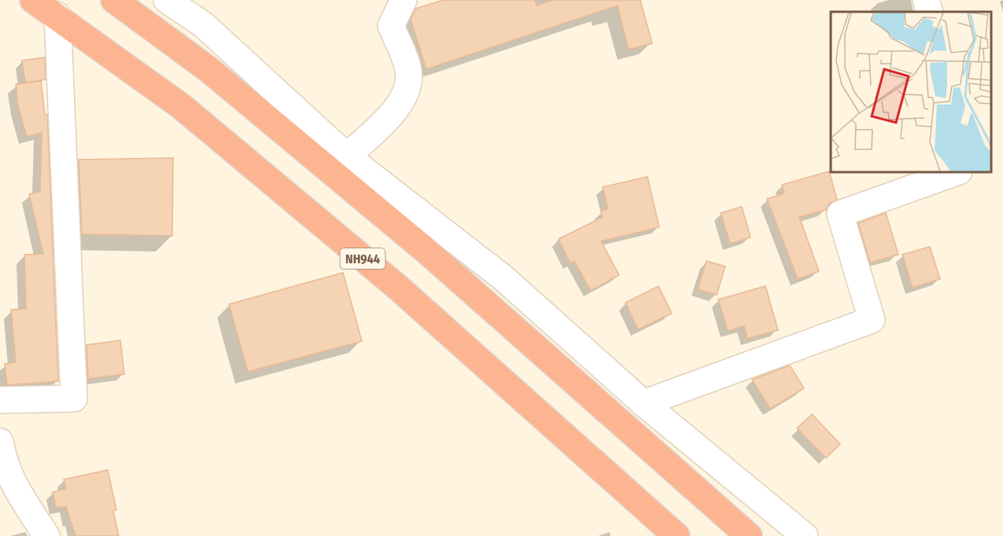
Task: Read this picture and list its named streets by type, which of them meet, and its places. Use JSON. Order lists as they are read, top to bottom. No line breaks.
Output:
{"streets":{"highway":["NH944"]}}
